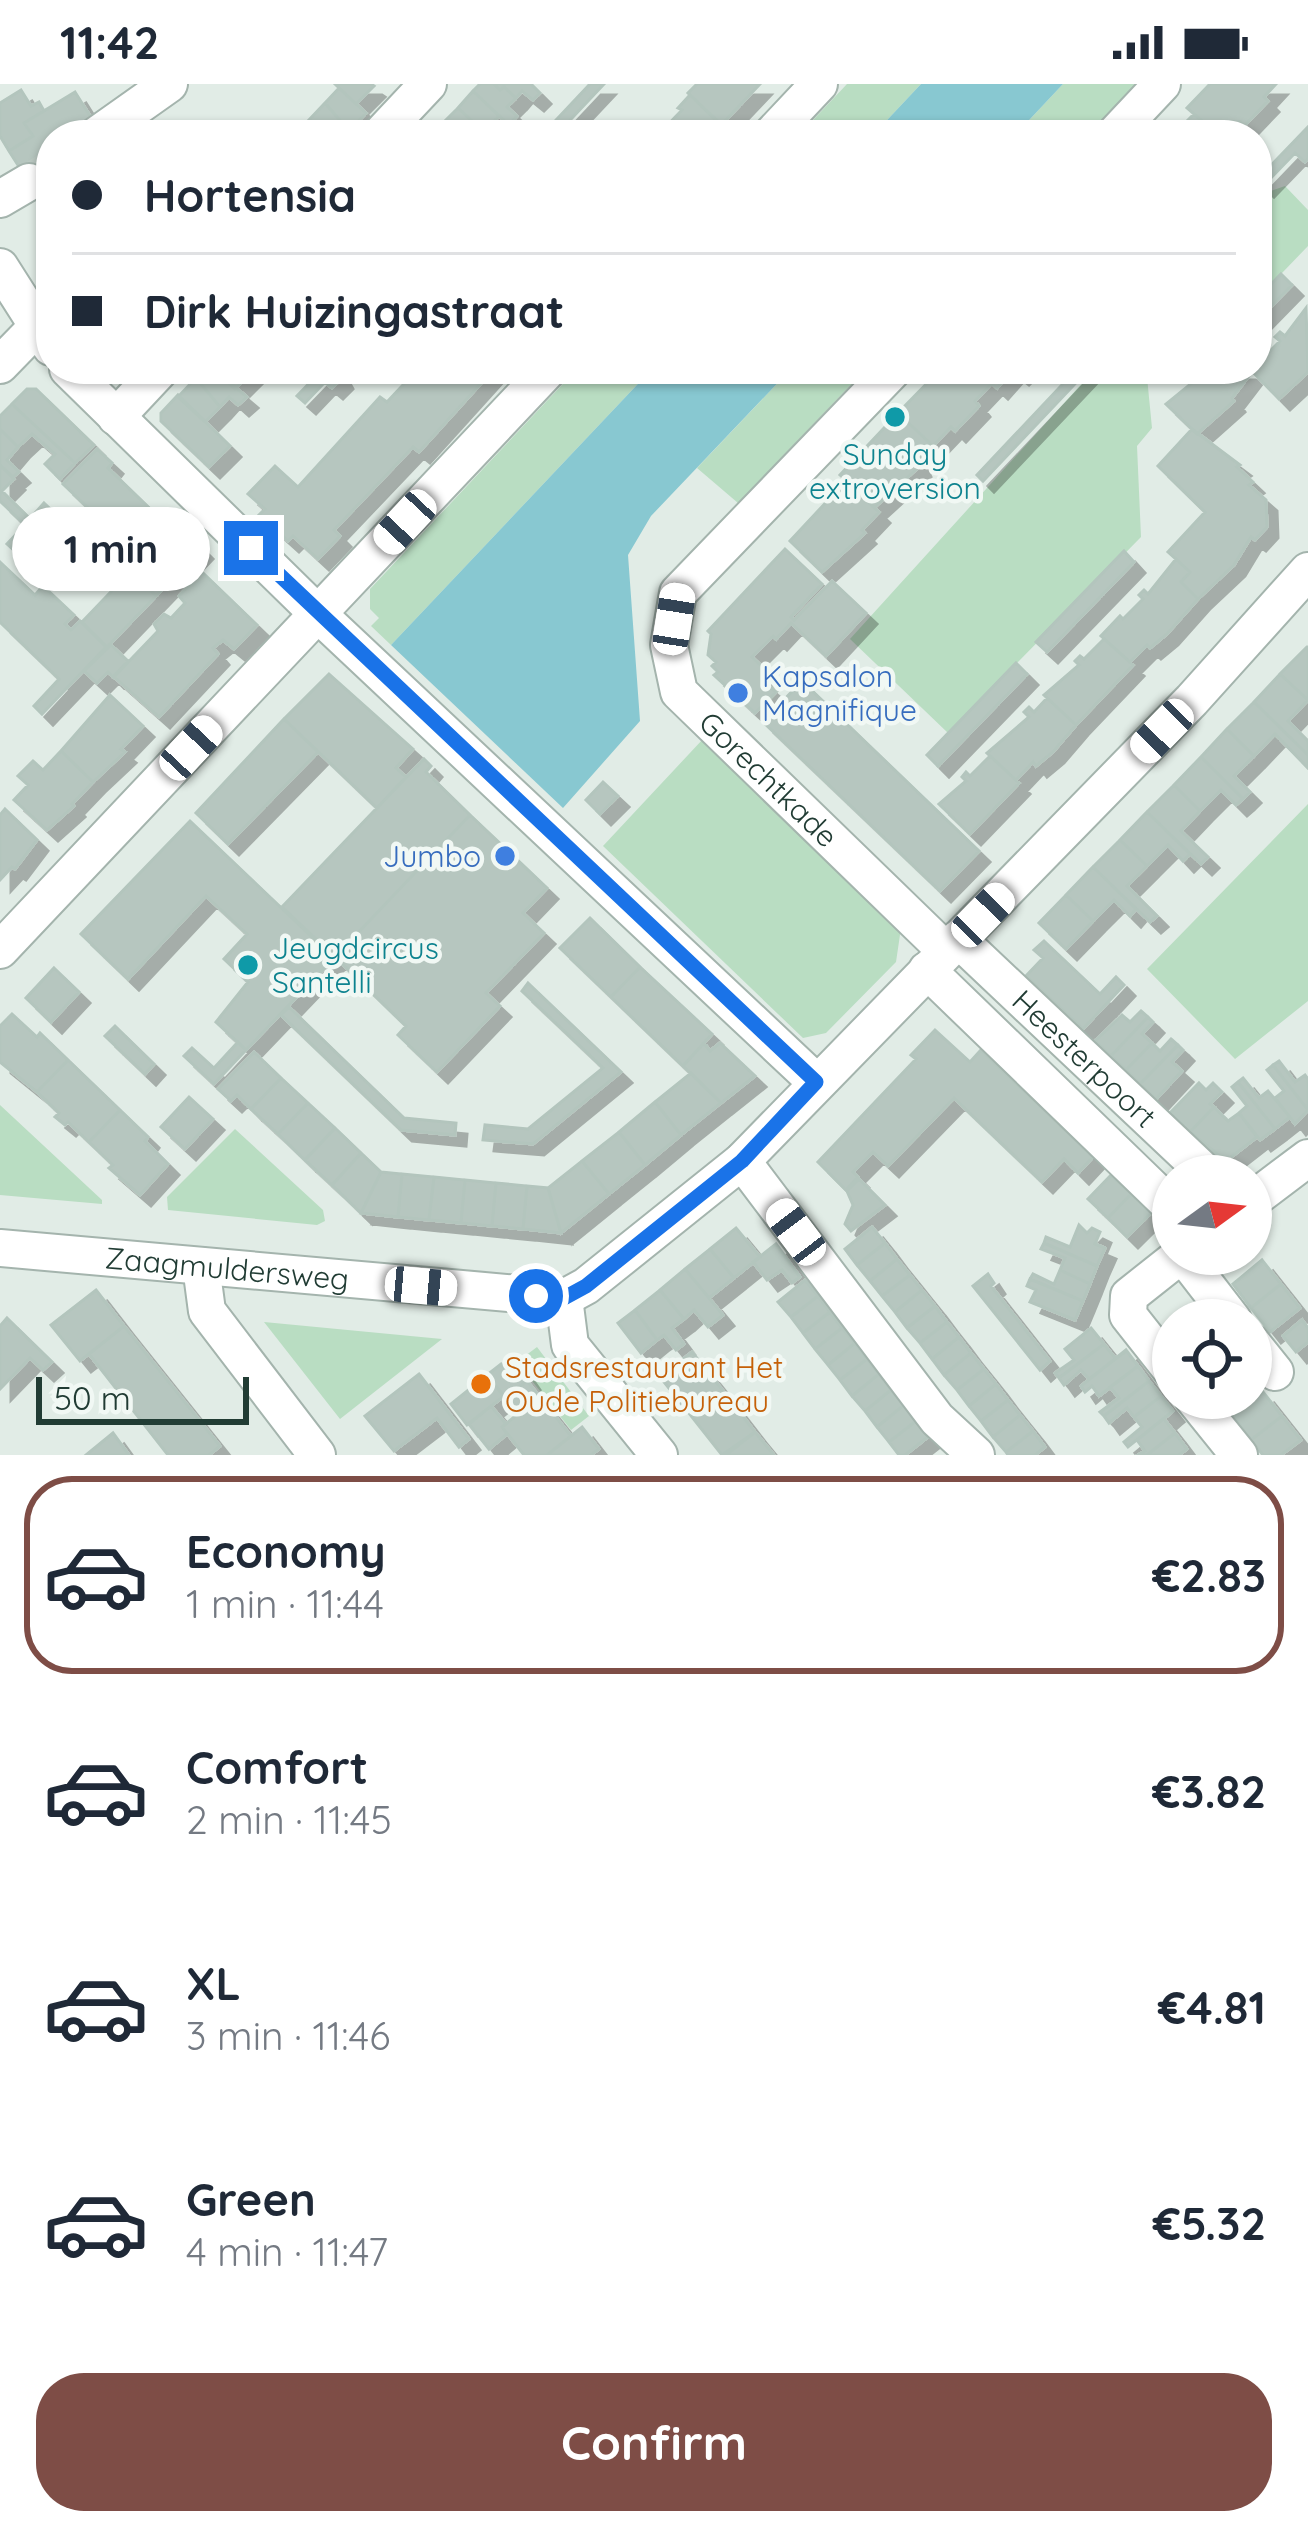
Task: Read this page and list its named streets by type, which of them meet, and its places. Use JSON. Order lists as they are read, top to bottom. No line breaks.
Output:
{"streets":{"street":["Gorechtkade","Heesterpoort","Zaagmuldersweg"]},"crossings":[["Gorechtkade","Heesterpoort"]],"places":["Sunday extroversion","Kapsalon Magnifique","Jumbo","Jeugdcircus Santelli","Stadsrestaurant Het Oude Politiebureau"],"scale_bar":"50 m","north":"right","page":{"status":"11:42","banner":["Hortensia","Dirk Huizingastraat"],"bubble":"1 min","scale":"50 m","list":[{"name":"Economy","note":"1 min · 11:44","value":"€2.83"},{"name":"Comfort","note":"2 min · 11:45","value":"€3.82"},{"name":"XL","note":"3 min · 11:46","value":"€4.81"},{"name":"Green","note":"4 min · 11:47","value":"€5.32"}],"buttons":"Confirm"}}
